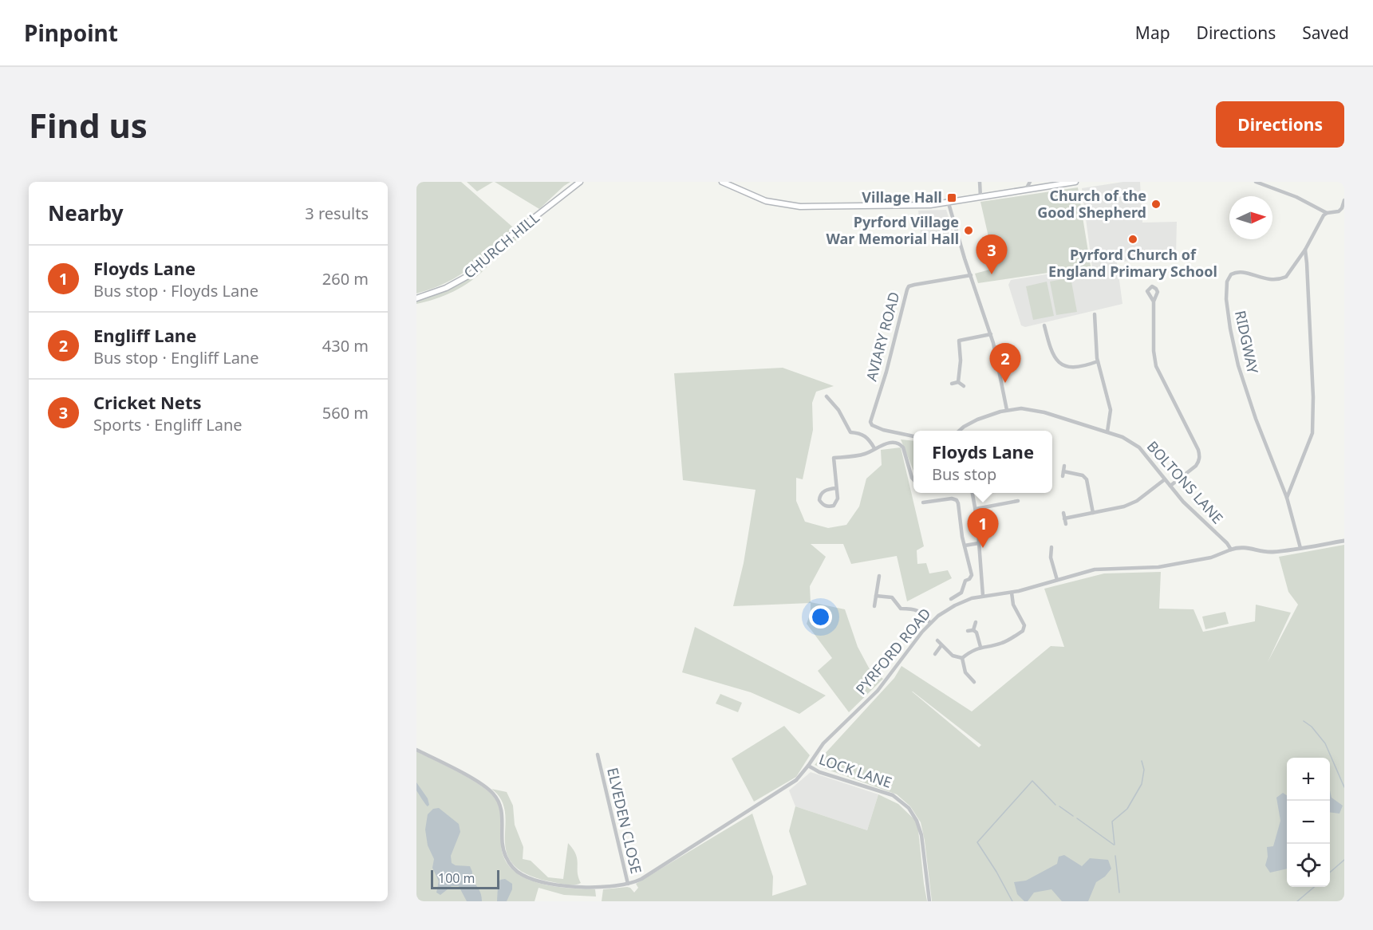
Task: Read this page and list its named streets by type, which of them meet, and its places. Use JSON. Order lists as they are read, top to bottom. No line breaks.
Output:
{"streets":{"main road":["CHURCH HILL"],"street":["AVIARY ROAD","RIDGWAY","BOLTONS LANE","PYRFORD ROAD","LOCK LANE","ELVEDEN CLOSE"]},"crossings":[["RIDGWAY","PYRFORD ROAD"],["BOLTONS LANE","PYRFORD ROAD"],["PYRFORD ROAD","LOCK LANE"],["PYRFORD ROAD","ELVEDEN CLOSE"]],"places":{"transit":["Village Hall"],"other":["Church of the Good Shepherd","Pyrford Village War Memorial Hall","Pyrford Church of England Primary School"]},"scale_bar":"100 m","north":"right","page":{"header":"Pinpoint","nav":["Map","Directions","Saved"],"buttons":"Directions","title":"Find us","heading":["Nearby","3 results"],"pins":["3","2","1"],"list":[{"mark":"1","name":"Floyds Lane","note":"Bus stop · Floyds Lane","value":"260 m"},{"mark":"2","name":"Engliff Lane","note":"Bus stop · Engliff Lane","value":"430 m"},{"mark":"3","name":"Cricket Nets","note":"Sports · Engliff Lane","value":"560 m"}],"popup":["Floyds Lane","Bus stop"],"map_buttons":["+","−"],"scale":"100 m"}}
